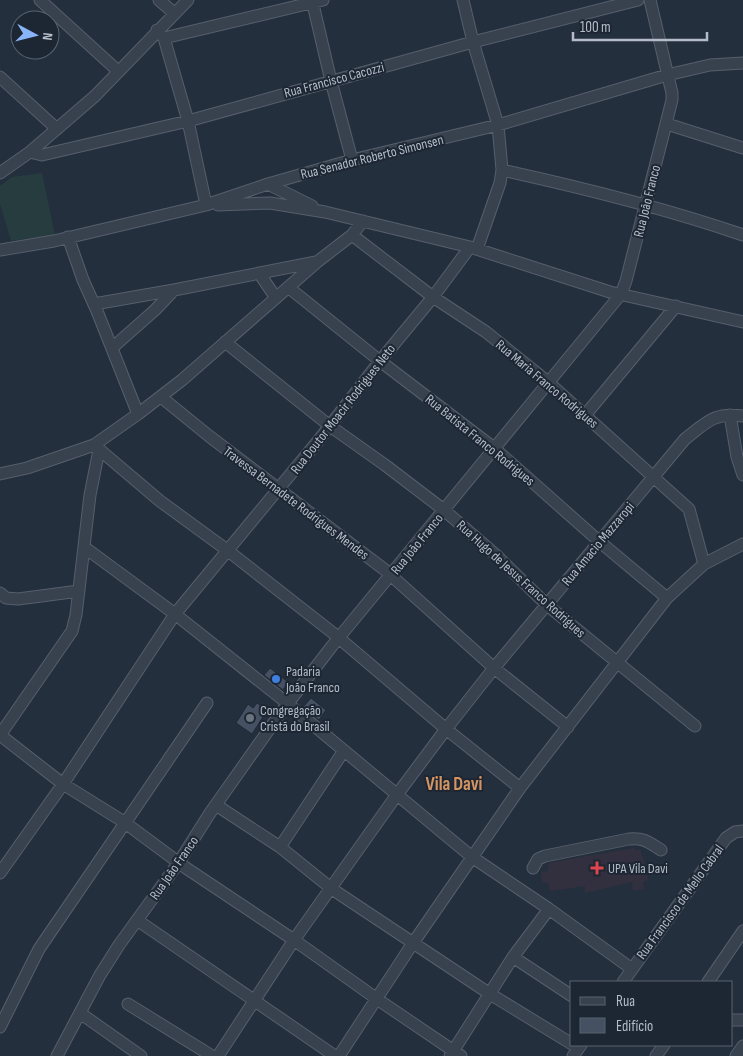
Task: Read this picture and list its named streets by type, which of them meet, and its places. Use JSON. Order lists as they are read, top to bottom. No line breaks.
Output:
{"streets":{"street":["Rua Francisco Cacozzi","Rua Senador Roberto Simonsen","Rua João Franco","Rua Maria Franco Rodrigues","Rua Doutor Moacir Rodrigues Neto","Rua Batista Franco Rodrigues","Travessa Bernadete Rodrigues Mendes","Rua Amacio Mazzaropi","Rua Hugo de Jesus Franco Rodrigues","Rua Francisco de Mello Cabral"]},"crossings":[["Rua Francisco Cacozzi","Rua Doutor Moacir Rodrigues Neto"],["Rua Senador Roberto Simonsen","Rua João Franco"],["Rua Senador Roberto Simonsen","Rua Doutor Moacir Rodrigues Neto"],["Rua João Franco","Rua Maria Franco Rodrigues"],["Rua João Franco","Rua Batista Franco Rodrigues"],["Rua João Franco","Travessa Bernadete Rodrigues Mendes"],["Rua João Franco","Rua Hugo de Jesus Franco Rodrigues"],["Rua Maria Franco Rodrigues","Rua Doutor Moacir Rodrigues Neto"],["Rua Maria Franco Rodrigues","Rua Amacio Mazzaropi"],["Rua Doutor Moacir Rodrigues Neto","Rua Batista Franco Rodrigues"],["Rua Doutor Moacir Rodrigues Neto","Travessa Bernadete Rodrigues Mendes"],["Rua Doutor Moacir Rodrigues Neto","Rua Hugo de Jesus Franco Rodrigues"],["Rua Batista Franco Rodrigues","Rua Amacio Mazzaropi"],["Travessa Bernadete Rodrigues Mendes","Rua Amacio Mazzaropi"],["Rua Amacio Mazzaropi","Rua Hugo de Jesus Franco Rodrigues"]],"districts":["Vila Davi"],"places":{"other":["Padaria João Franco","Congregação Cristã do Brasil"],"health":["UPA Vila Davi"]},"legend":["Rua","Edifício"],"scale_bar":"100 m","north":"right"}
